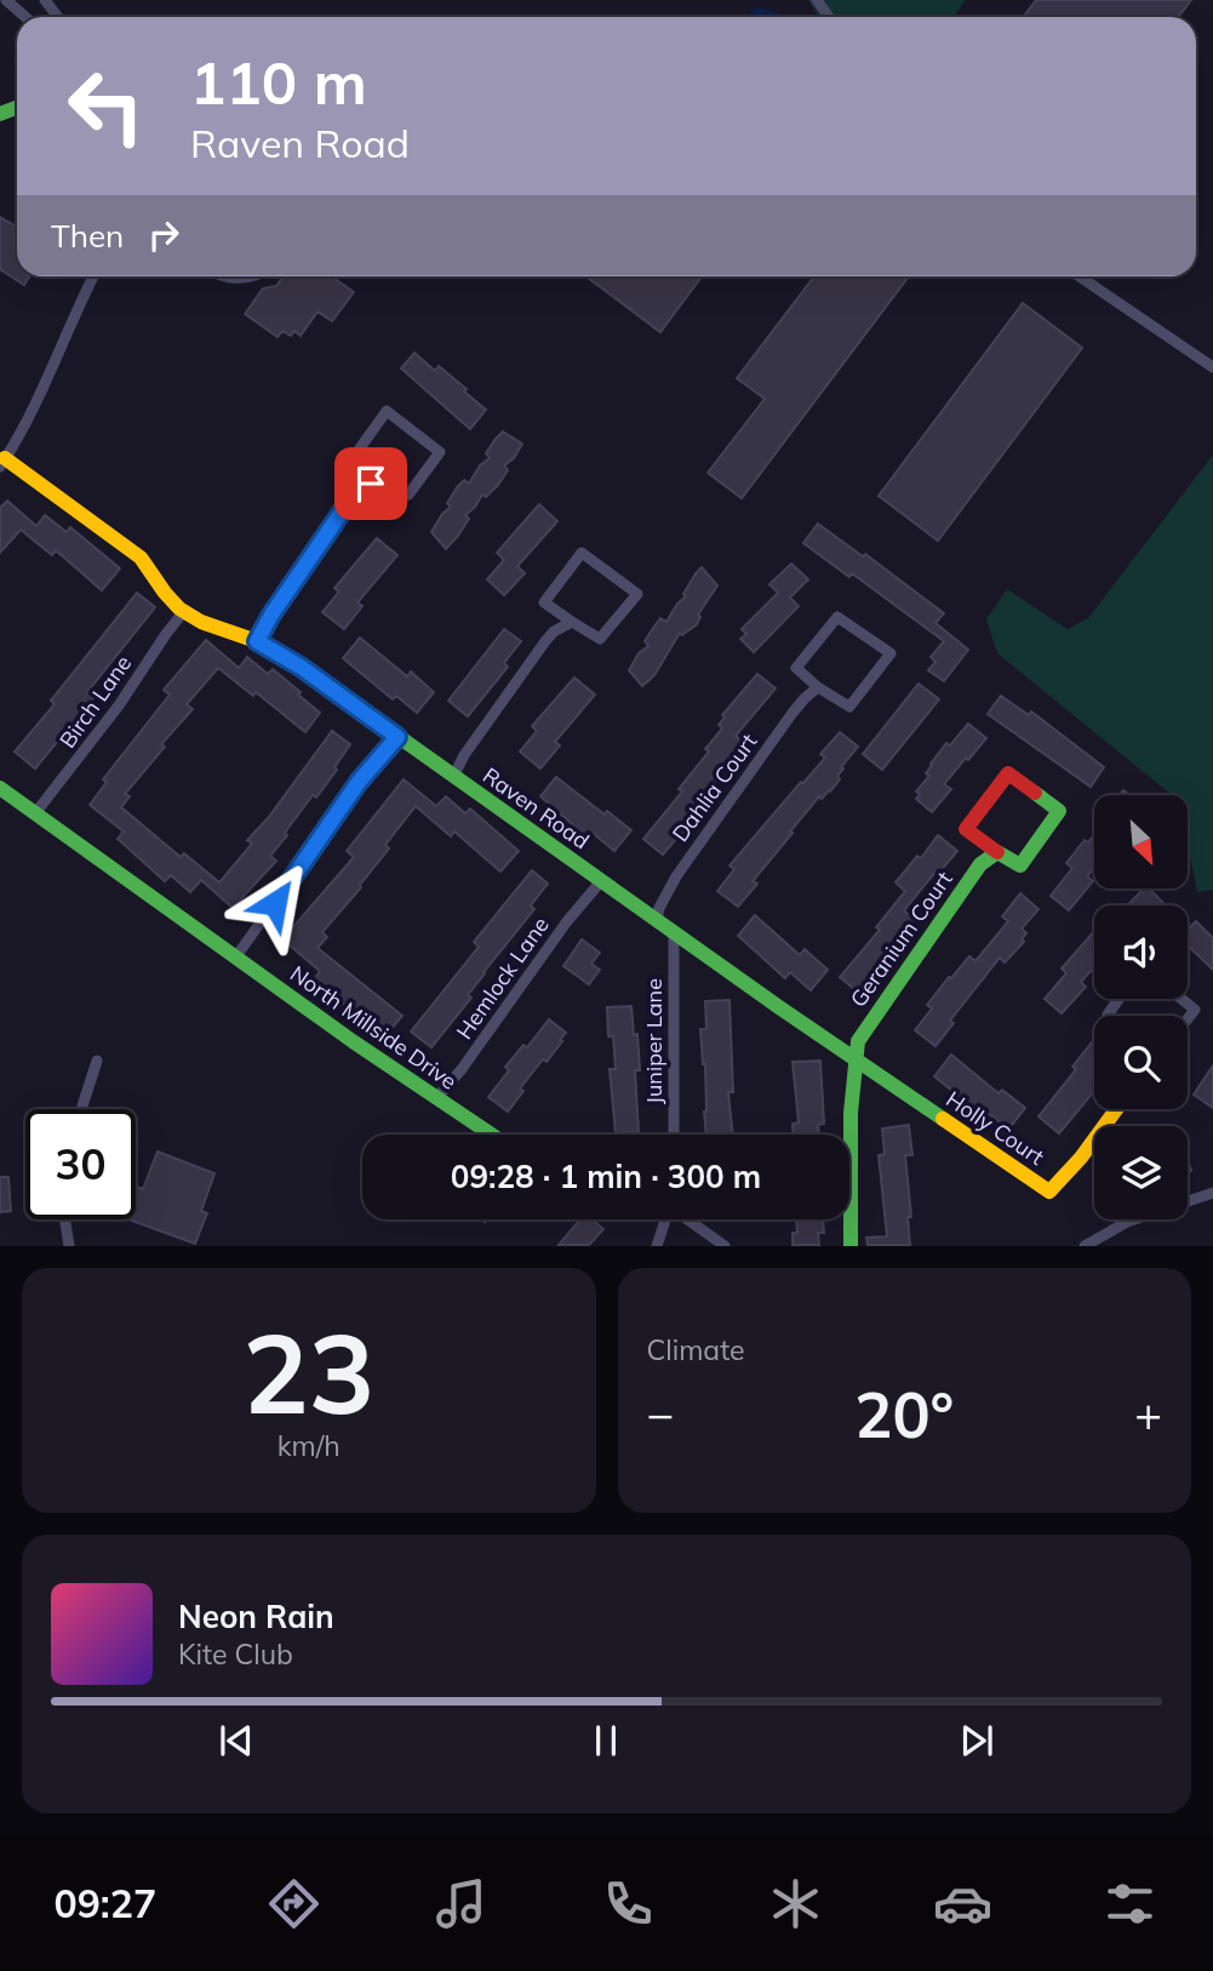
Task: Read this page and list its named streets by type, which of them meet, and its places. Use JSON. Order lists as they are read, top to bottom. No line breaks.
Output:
{"streets":{"main road":["Raven Road","Geranium Court","North Millside Drive","Holly Court"],"street":["Birch Lane","Dahlia Court","Hemlock Lane","Juniper Lane"]},"crossings":[["Birch Lane","Raven Road"],["Birch Lane","North Millside Drive"],["Dahlia Court","Raven Road"],["Raven Road","Geranium Court"],["Raven Road","Hemlock Lane"],["Raven Road","Juniper Lane"],["Raven Road","Holly Court"],["Geranium Court","Holly Court"],["Hemlock Lane","North Millside Drive"]],"north":"bottom right","page":{"turn":["110 m","Raven Road"],"then":"Then","limit":"30","trip":"09:28 · 1 min · 300 m","tile":[["23","km/h"],"Climate"],"heat":["−","20°","+"],"song":["Neon Rain","Kite Club"],"tabs":"09:27"}}
